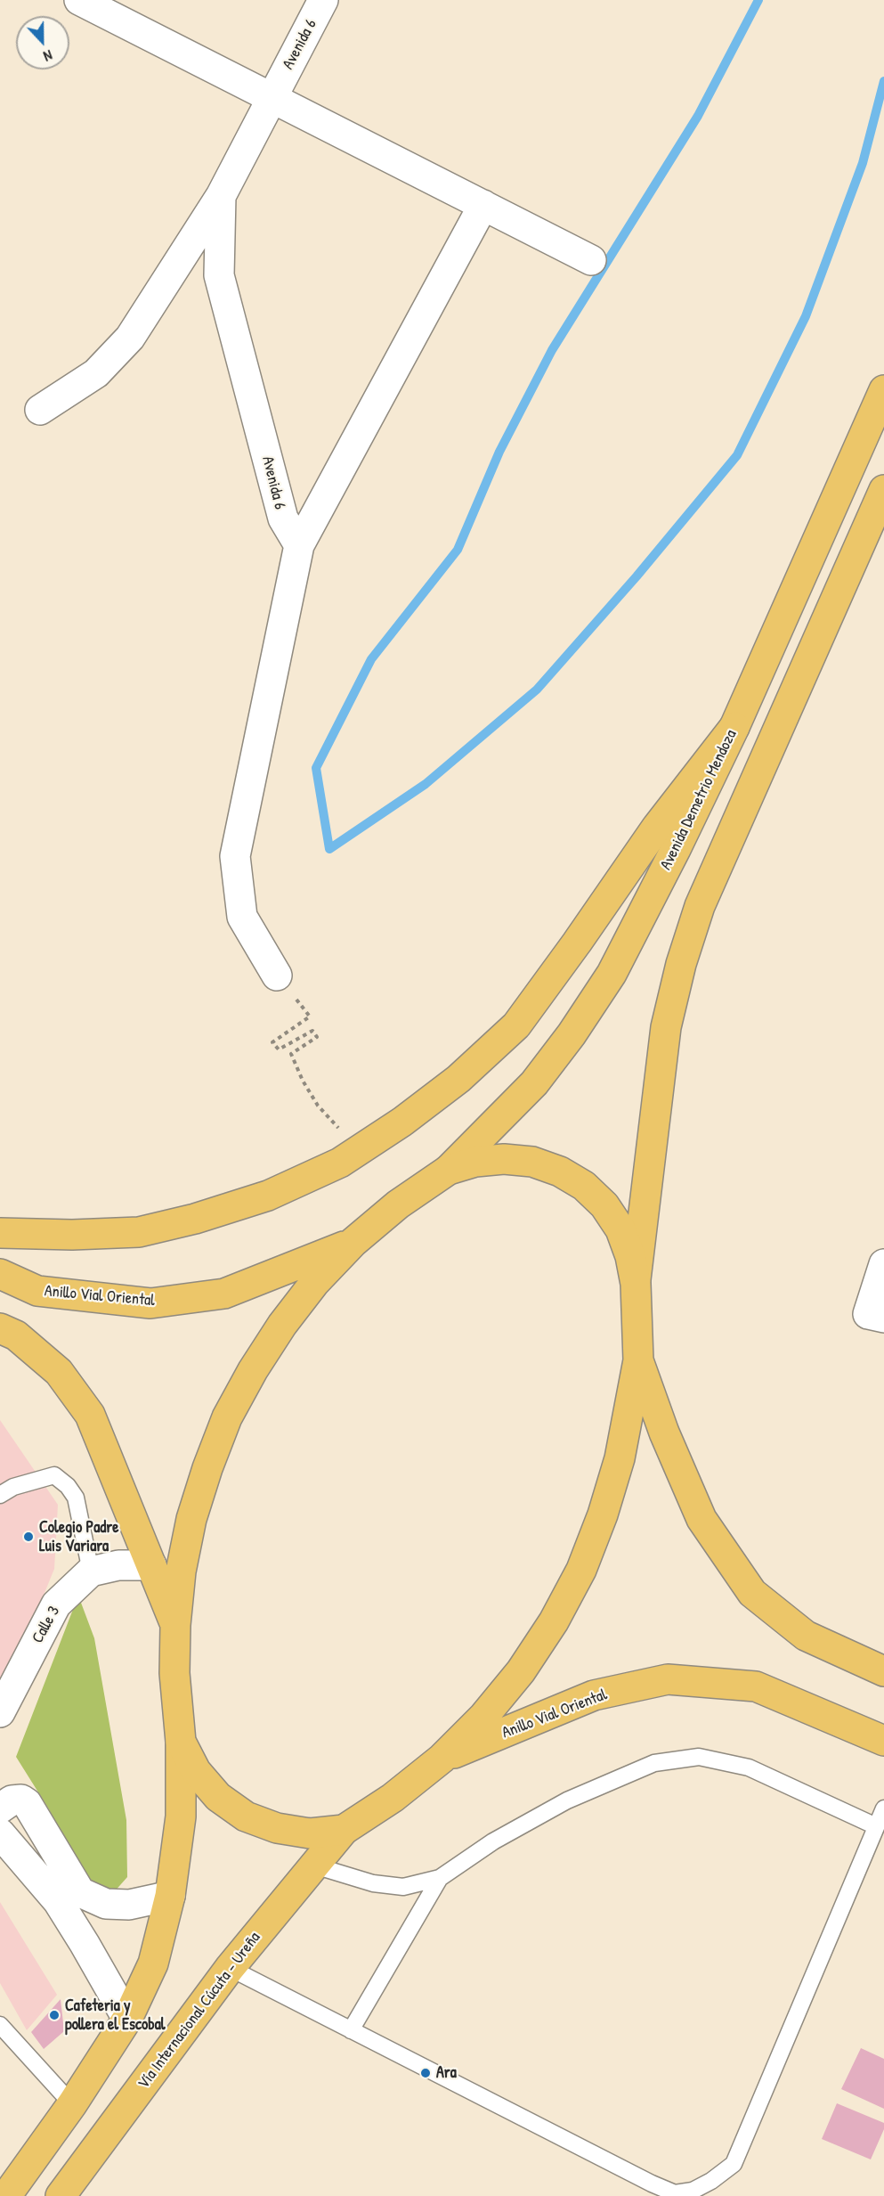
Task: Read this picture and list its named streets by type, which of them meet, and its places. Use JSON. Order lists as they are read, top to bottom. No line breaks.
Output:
{"streets":{"main road":["Avenida Demetrio Mendoza","Anillo Vial Oriental","Vía Internacional Cúcuta - Ureña"],"street":["Avenida 6","Calle 3"]},"places":["Colegio Padre Luis Variara","Cafeteria y pollera el Escobal","Ara"],"north":"bottom"}
